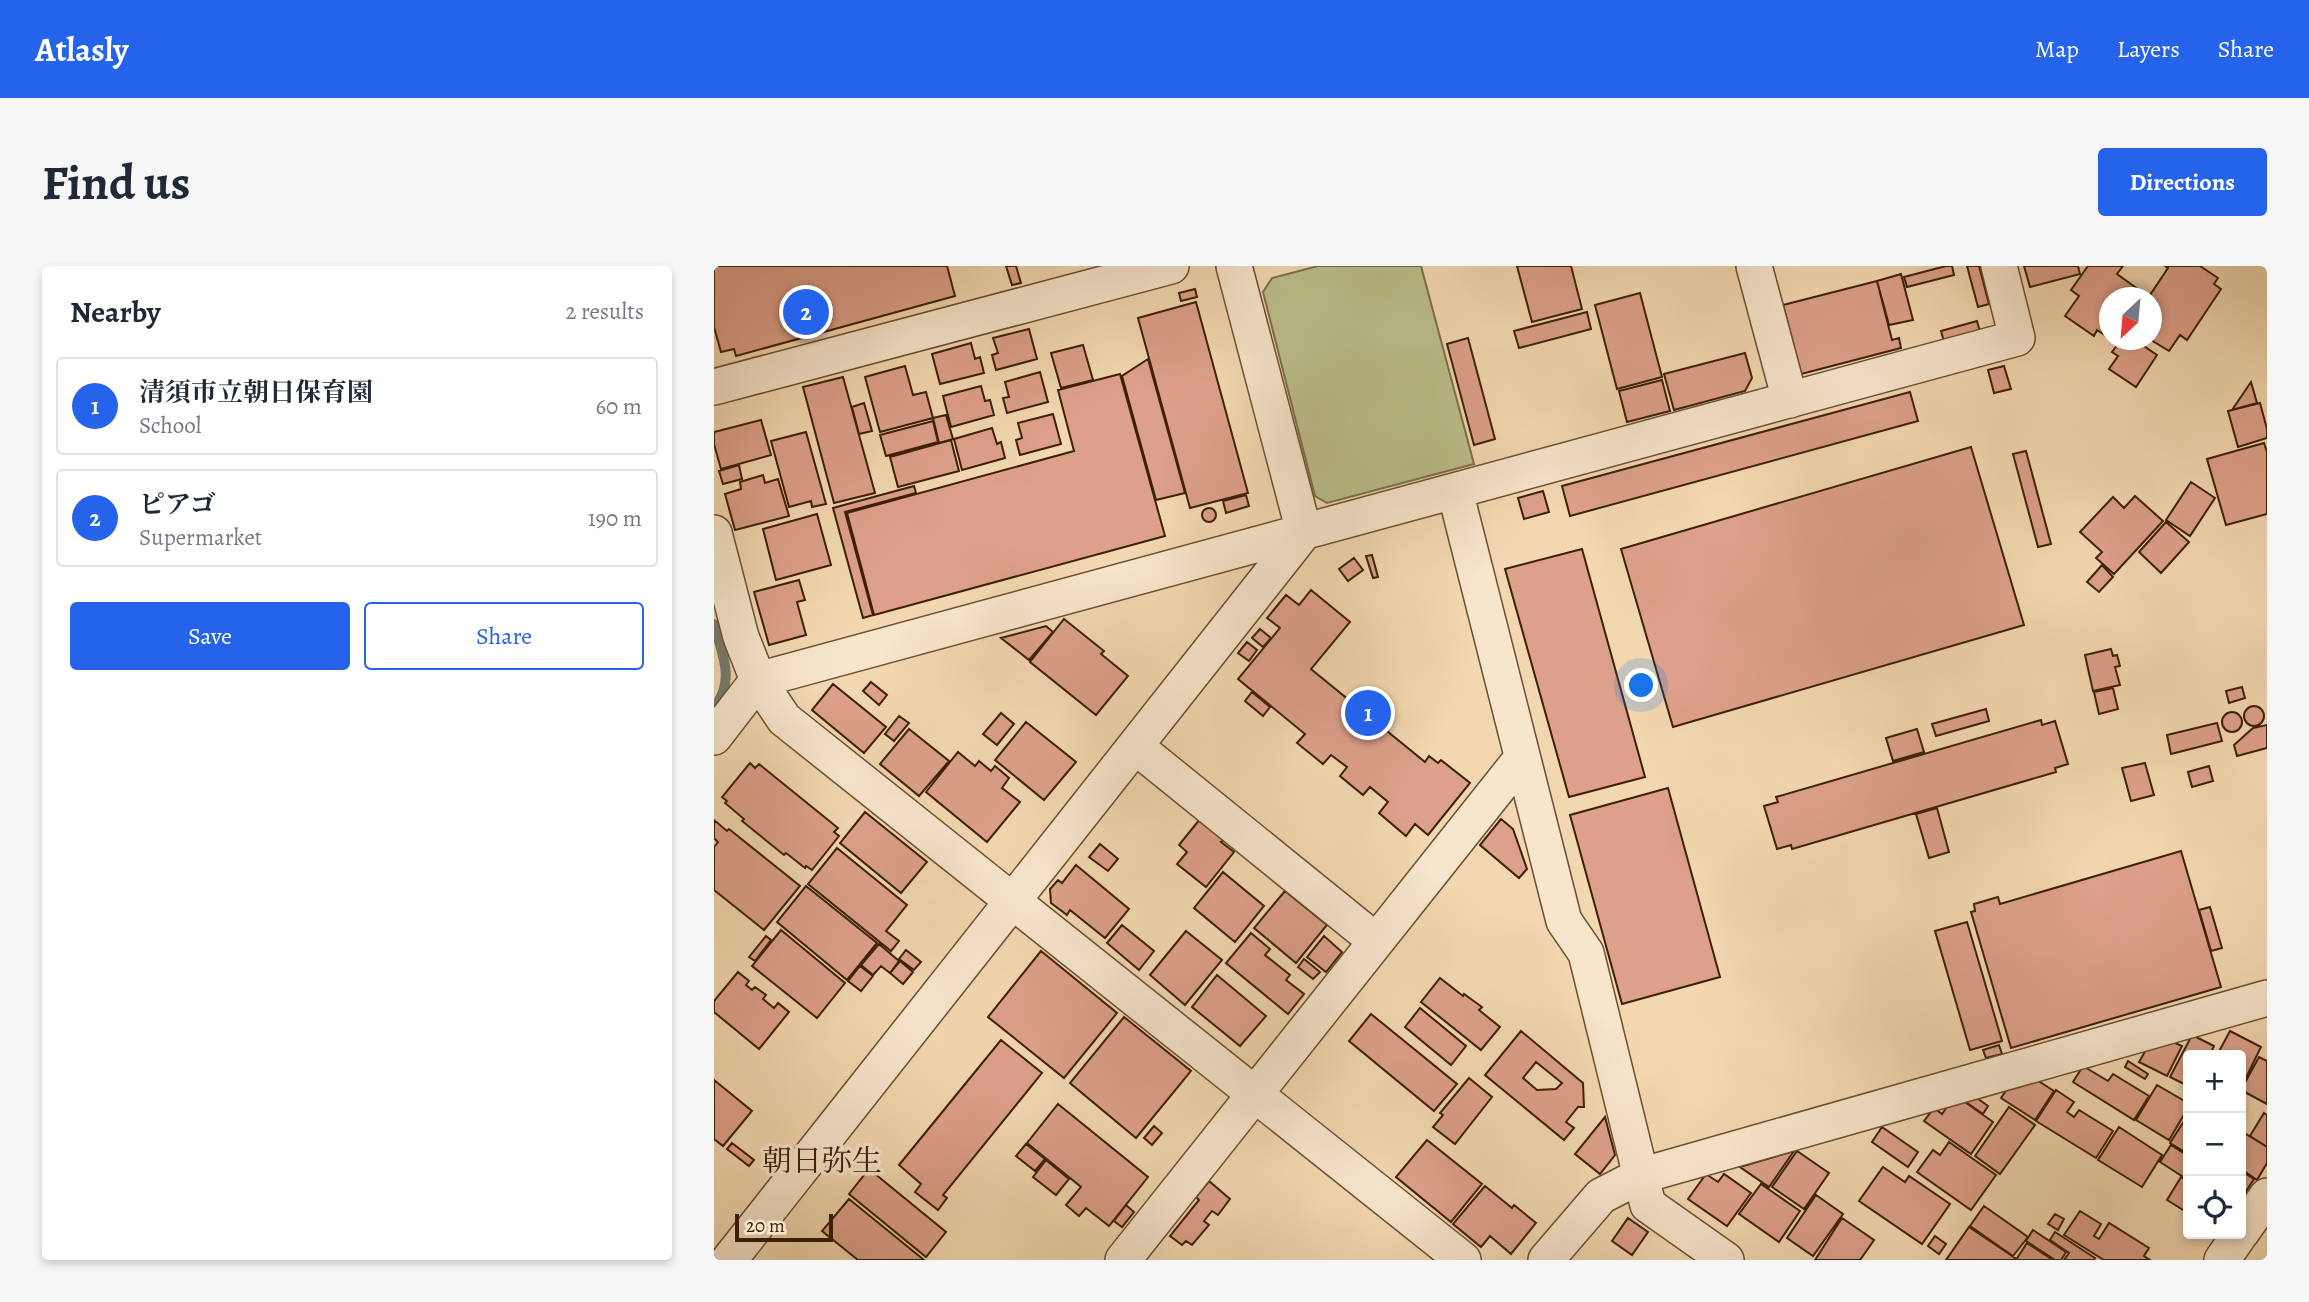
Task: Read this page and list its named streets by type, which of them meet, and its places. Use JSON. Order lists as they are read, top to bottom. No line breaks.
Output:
{"districts":["朝日弥生"],"scale_bar":"20 m","north":"bottom left","page":{"header":"Atlasly","nav":["Map","Layers","Share"],"buttons":["Directions",["Save","Share"]],"title":"Find us","heading":["Nearby","2 results"],"pins":["2","1"],"list":[{"mark":"1","name":"清須市立朝日保育園","note":"School","value":"60 m"},{"mark":"2","name":"ピアゴ","note":"Supermarket","value":"190 m"}],"map_buttons":["+","−"],"scale":"20 m"}}
